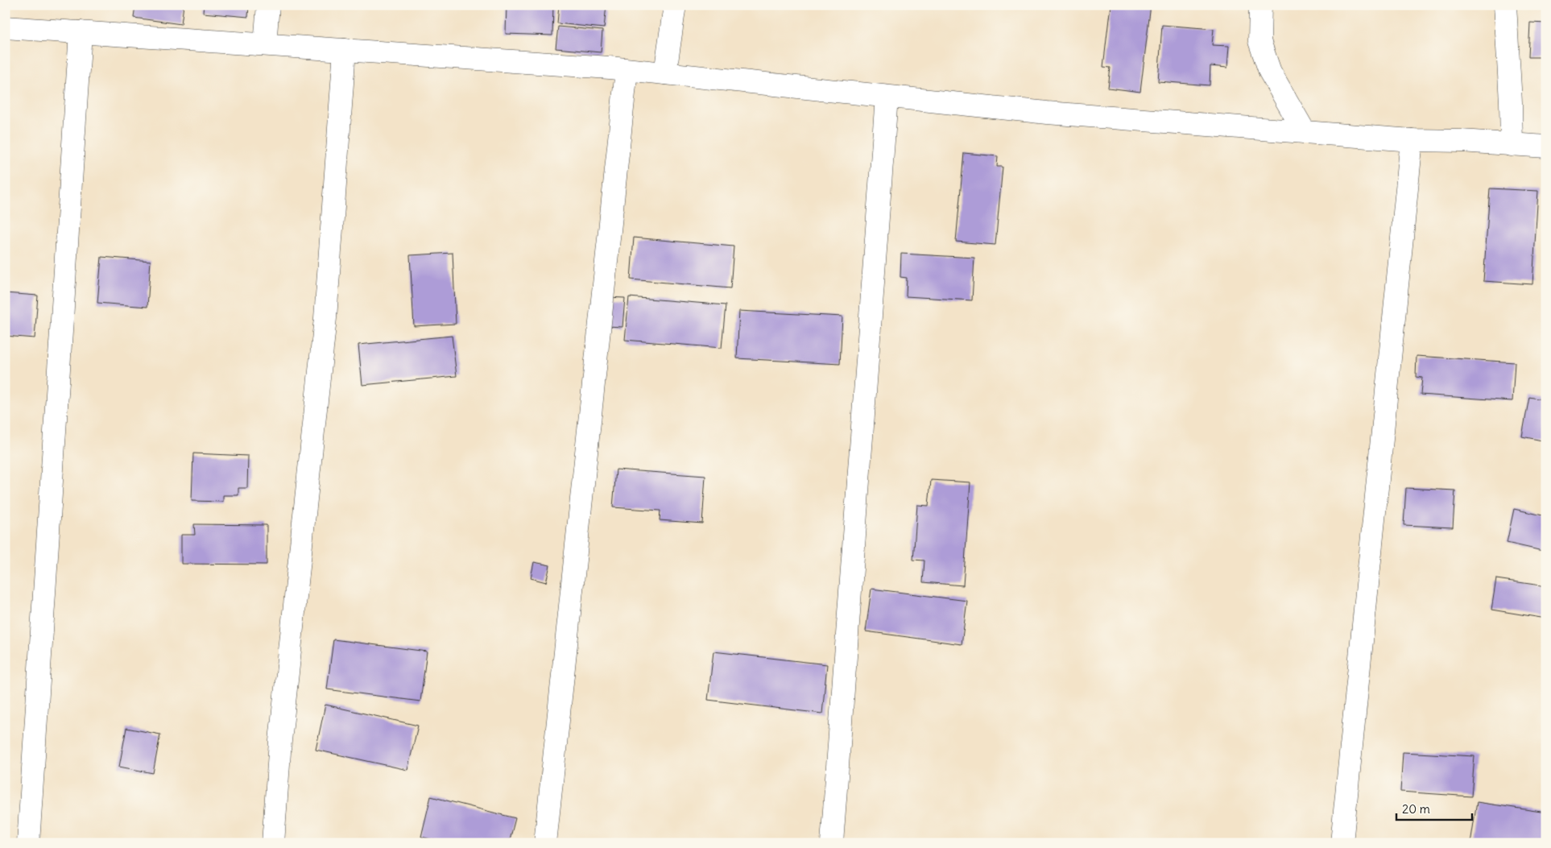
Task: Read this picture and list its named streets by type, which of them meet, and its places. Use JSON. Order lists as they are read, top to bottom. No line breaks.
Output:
{"scale_bar":"20 m"}
